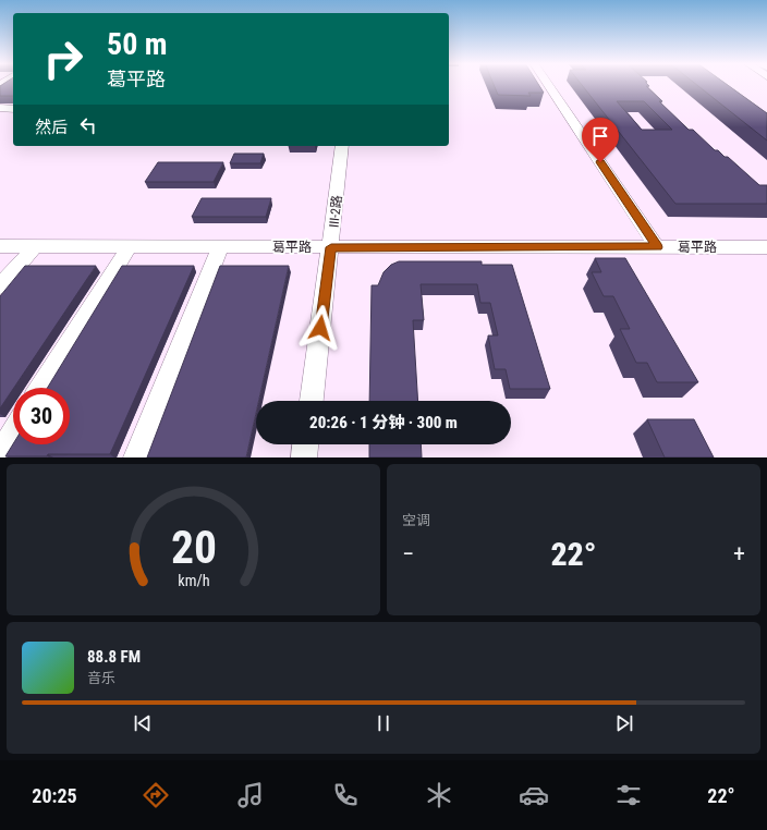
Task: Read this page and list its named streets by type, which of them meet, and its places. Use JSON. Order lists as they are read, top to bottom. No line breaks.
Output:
{"streets":{"street":["III-2路","葛平路"]},"crossings":[["III-2路","葛平路"]],"page":{"turn":["50 m","葛平路"],"then":"然后","limit":"30","trip":"20:26 · 1 分钟 · 300 m","tile":"空调","heat":["−","22°","+"],"song":["88.8 FM","音乐"],"tabs":["20:25","22°"],"gauge":["20","km/h"]}}
